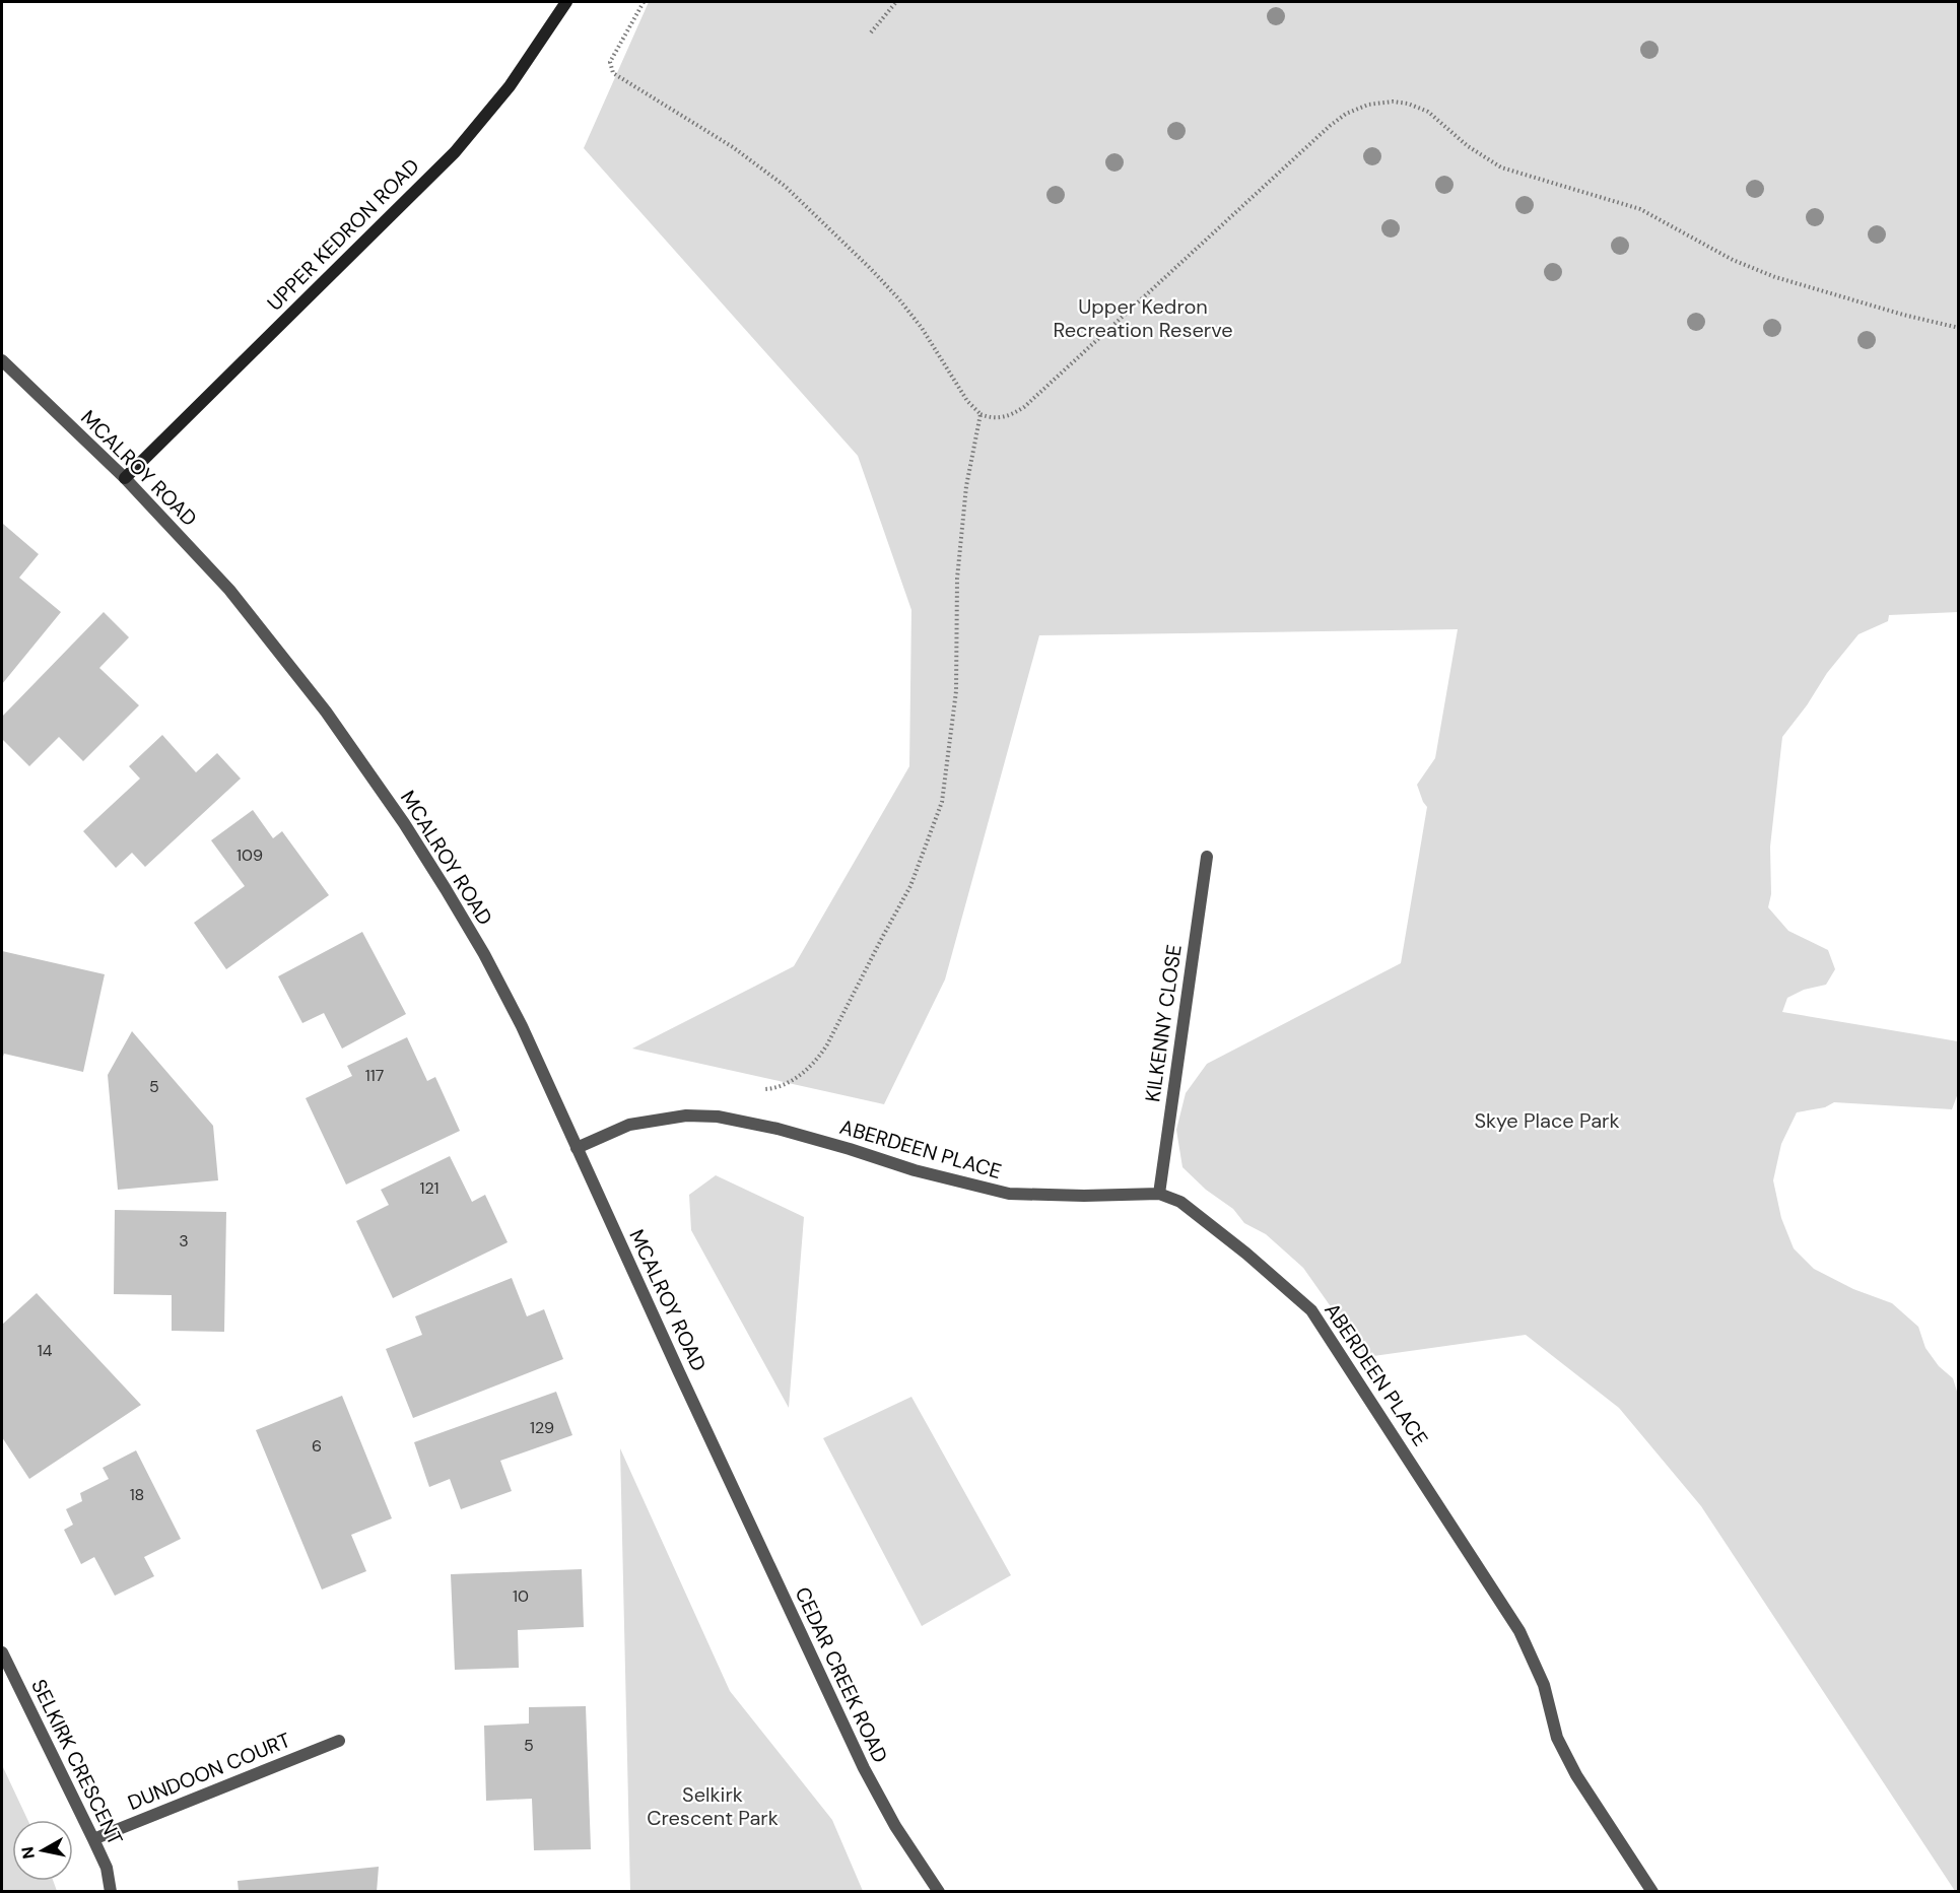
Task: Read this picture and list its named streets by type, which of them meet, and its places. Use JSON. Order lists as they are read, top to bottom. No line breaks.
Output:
{"streets":{"main road":["UPPER KEDRON ROAD"],"street":["MCALROY ROAD","KILKENNY CLOSE","ABERDEEN PLACE","CEDAR CREEK ROAD","SELKIRK CRESCENT","DUNDOON COURT"]},"crossings":[["UPPER KEDRON ROAD","MCALROY ROAD"],["MCALROY ROAD","ABERDEEN PLACE"],["MCALROY ROAD","CEDAR CREEK ROAD"],["KILKENNY CLOSE","ABERDEEN PLACE"],["SELKIRK CRESCENT","DUNDOON COURT"]],"parks":["Upper Kedron Recreation Reserve","Skye Place Park","Selkirk Crescent Park"],"house_numbers":["109","117","5","121","3","14","129","6","18","10","5"],"north":"left"}
